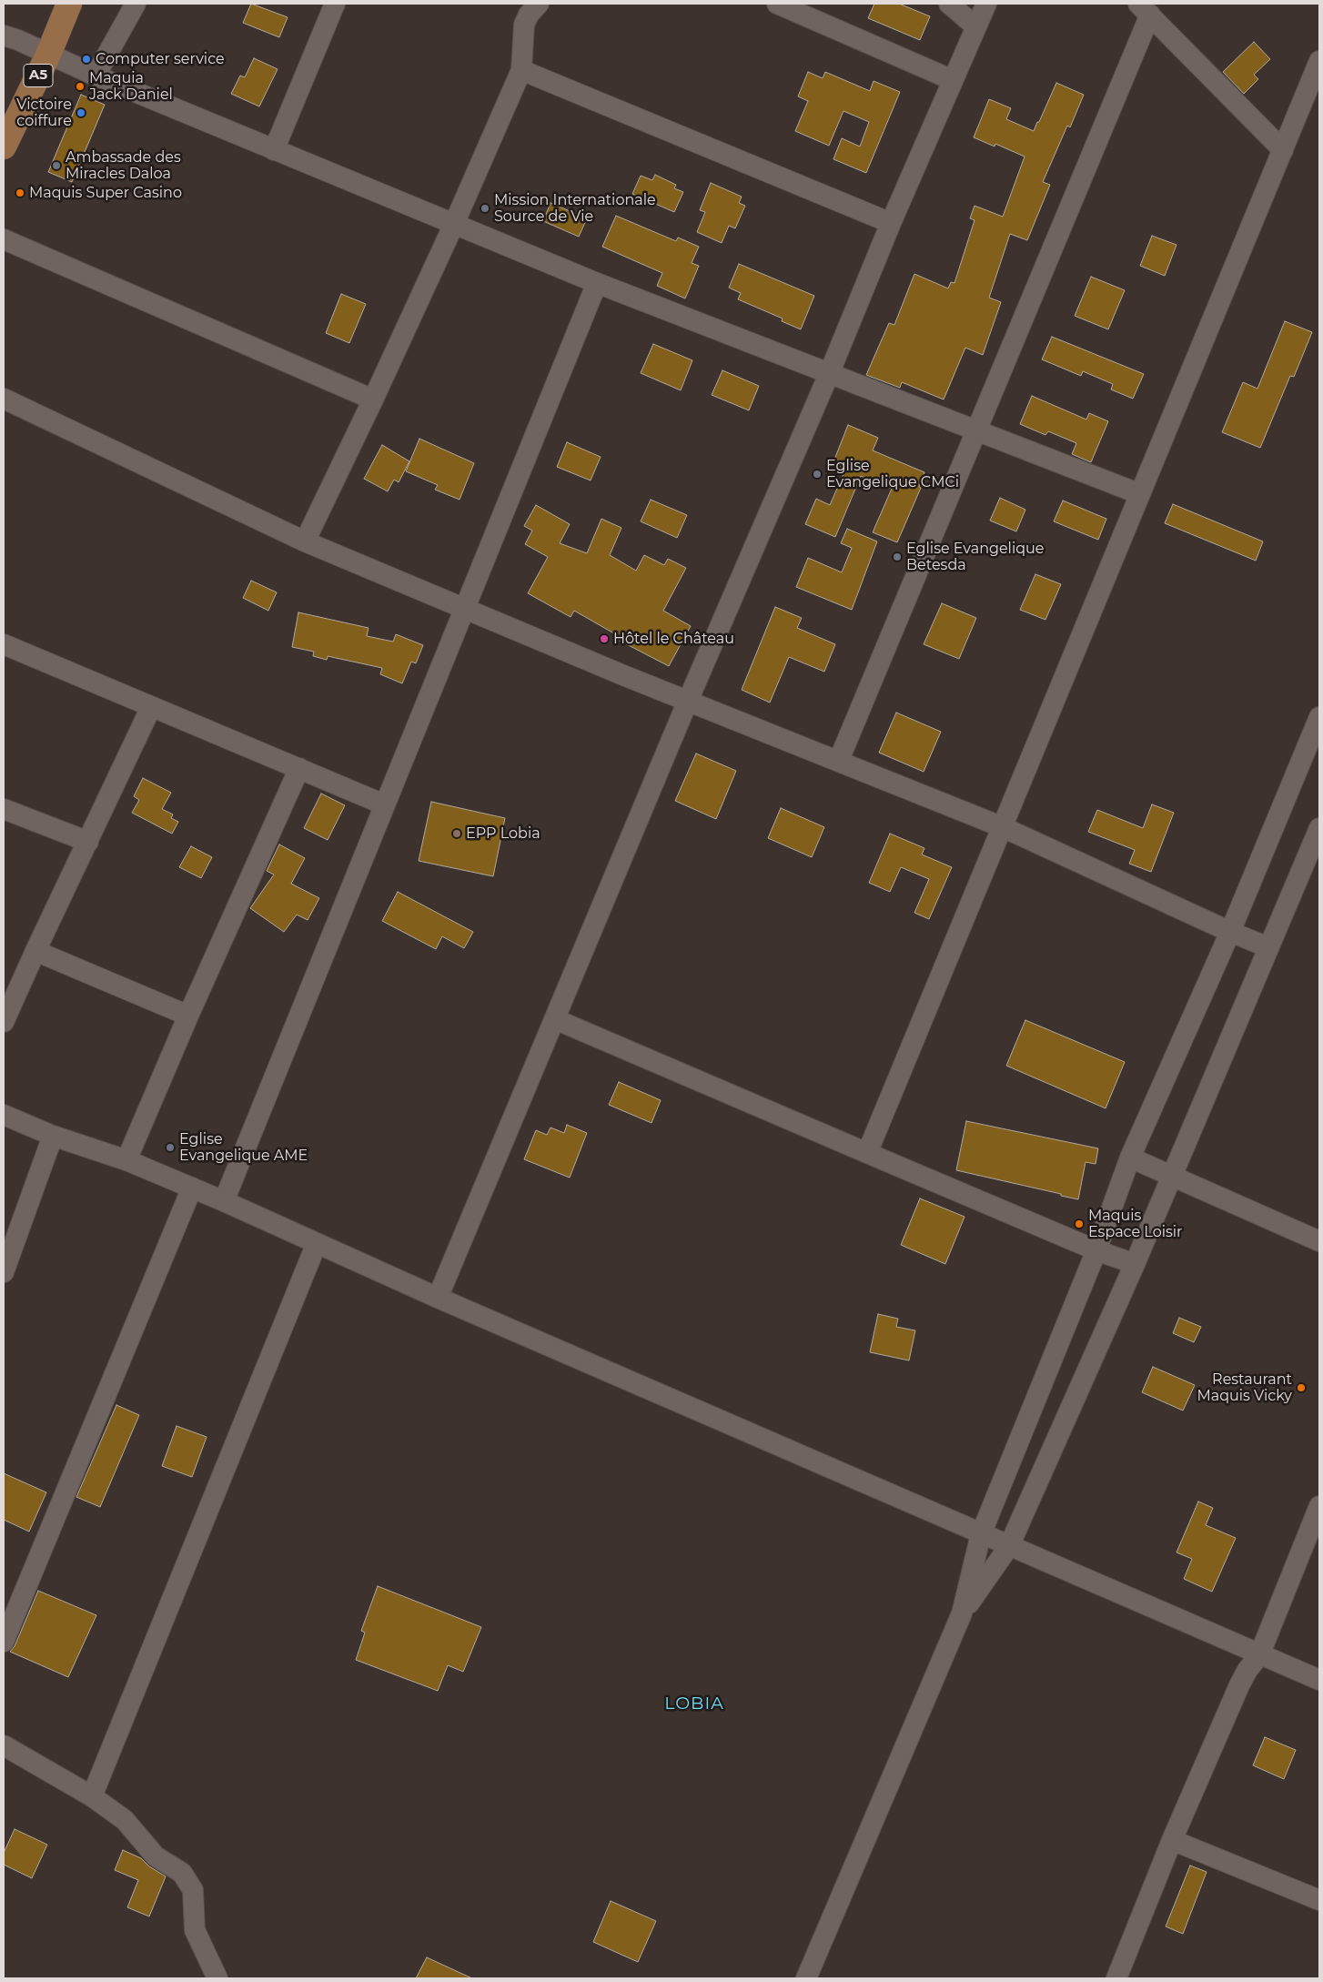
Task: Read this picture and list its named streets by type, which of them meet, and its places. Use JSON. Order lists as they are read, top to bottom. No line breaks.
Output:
{"streets":{"main road":["A5"]},"districts":["LOBIA"],"places":["Computer service","Maquia Jack Daniel","Victoire coiffure","Ambassade des Miracles Daloa","Maquis Super Casino","Mission Internationale Source de Vie","Eglise Evangelique CMCi","Eglise Evangelique Betesda","Hôtel le Château","EPP Lobia","Eglise Evangelique AME","Maquis Espace Loisir","Restaurant Maquis Vicky"]}
